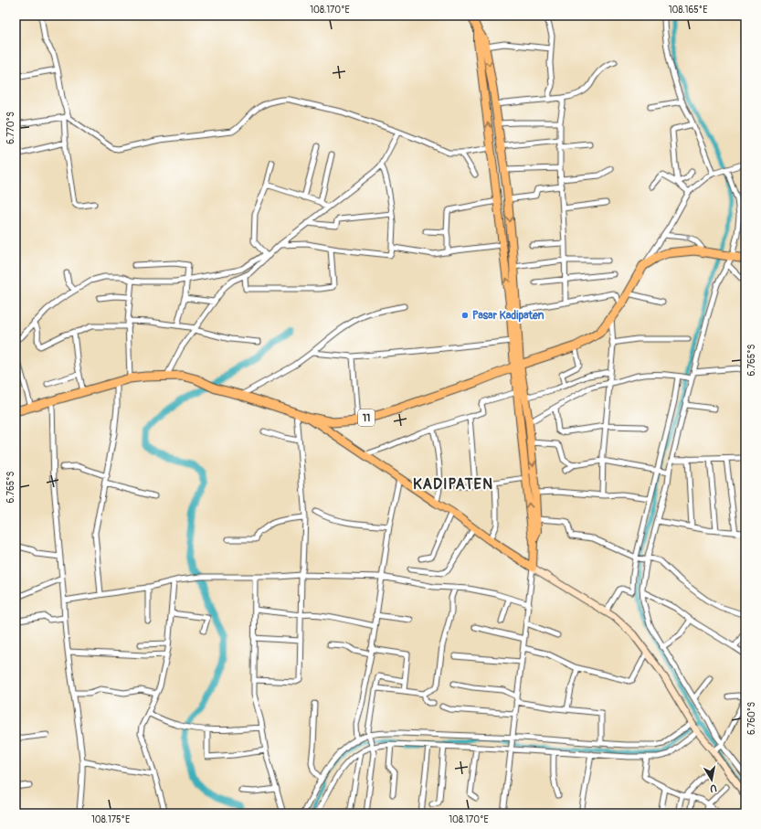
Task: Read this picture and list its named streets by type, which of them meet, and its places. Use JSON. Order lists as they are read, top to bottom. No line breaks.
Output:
{"streets":{"highway":["11"]},"districts":["KADIPATEN"],"places":["Pasar Kadipaten"],"north":"bottom","coordinates":["108.170°E","108.165°E","6.770°S","6.765°S","6.760°S","108.175°E"]}
